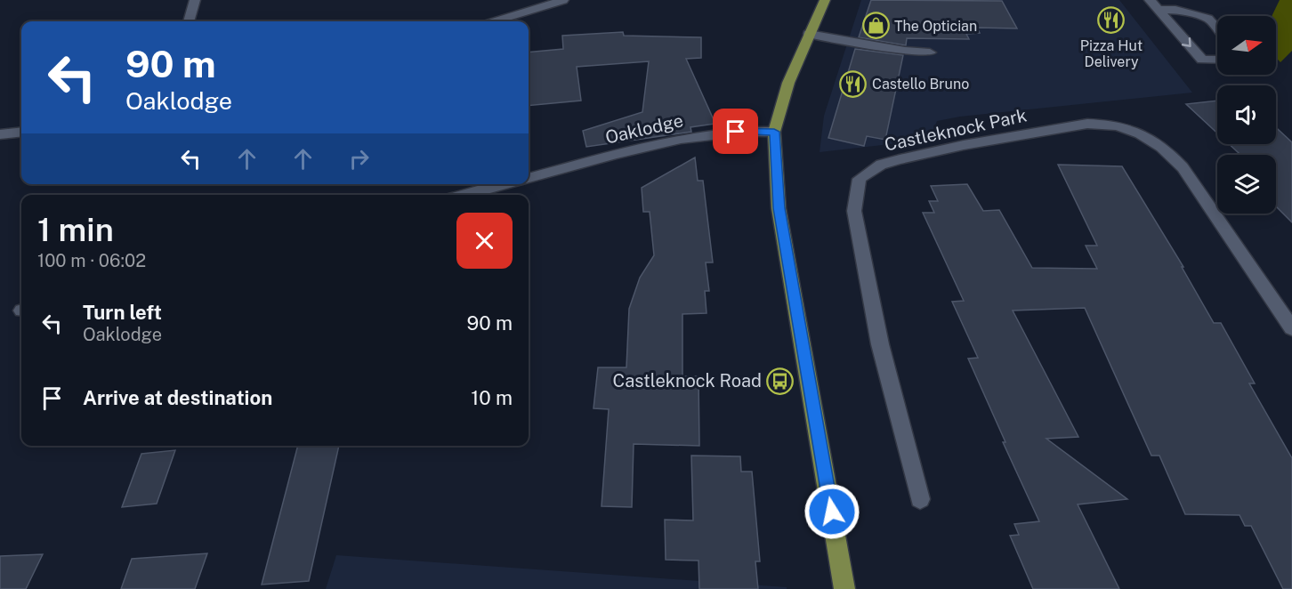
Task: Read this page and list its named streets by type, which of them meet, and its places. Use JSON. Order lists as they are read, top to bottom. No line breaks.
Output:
{"streets":{"street":["Oaklodge","Castleknock Park"]},"places":{"restaurant":["Pizza Hut Delivery","Castello Bruno"],"shop":["The Optician"],"bus stop":["Castleknock Road"]},"north":"right","page":{"turn":["90 m","Oaklodge"],"heading":["1 min","100 m · 06:02"],"list":[{"name":"Turn left","note":"Oaklodge","value":"90 m"},{"name":"Arrive at destination","value":"10 m"}]}}
